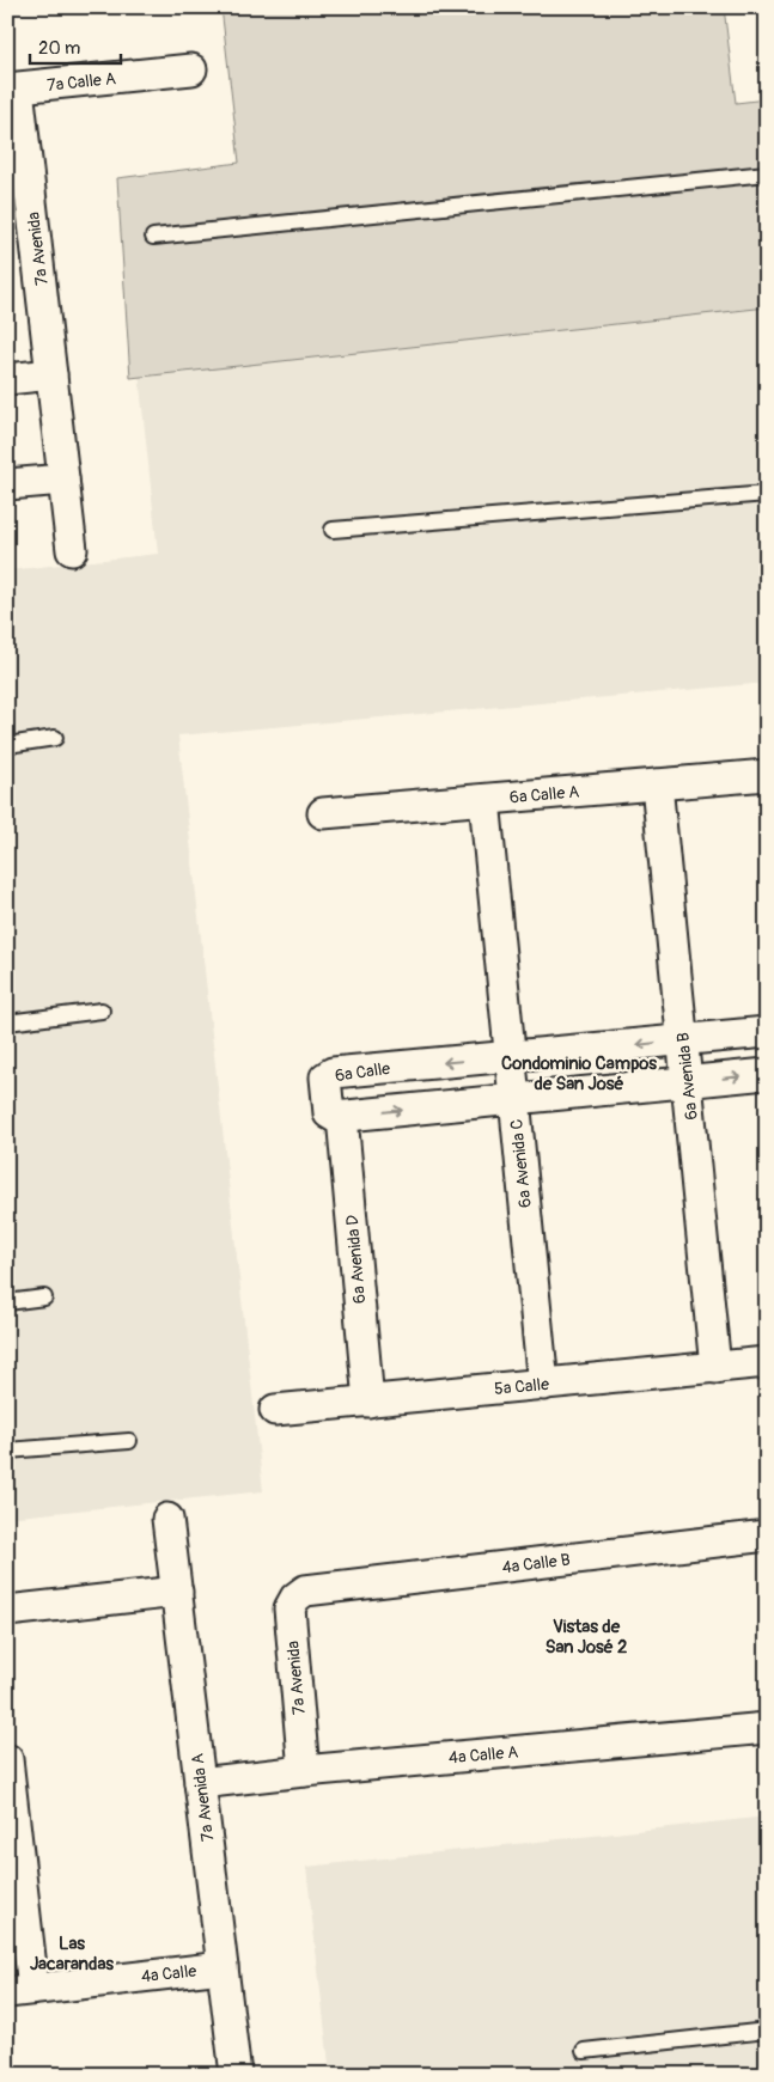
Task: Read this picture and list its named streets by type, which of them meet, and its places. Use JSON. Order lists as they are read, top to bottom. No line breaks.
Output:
{"streets":{"street":["7a Calle A","7a Avenida","6a Calle A","6a Calle","6a Avenida B","6a Avenida C","6a Avenida D","5a Calle","4a Calle B","4a Calle A","7a Avenida A","4a Calle"]},"crossings":[["7a Calle A","7a Avenida"],["7a Avenida","4a Calle B"],["7a Avenida","4a Calle A"],["6a Calle A","6a Avenida B"],["6a Calle A","6a Avenida C"],["6a Calle","6a Avenida B"],["6a Calle","6a Avenida C"],["6a Calle","6a Avenida D"],["6a Avenida B","5a Calle"],["6a Avenida C","5a Calle"],["6a Avenida D","5a Calle"],["4a Calle A","7a Avenida A"],["7a Avenida A","4a Calle"]],"districts":["Condominio Campos de San José","Vistas de San José 2","Las Jacarandas"],"scale_bar":"20 m"}
